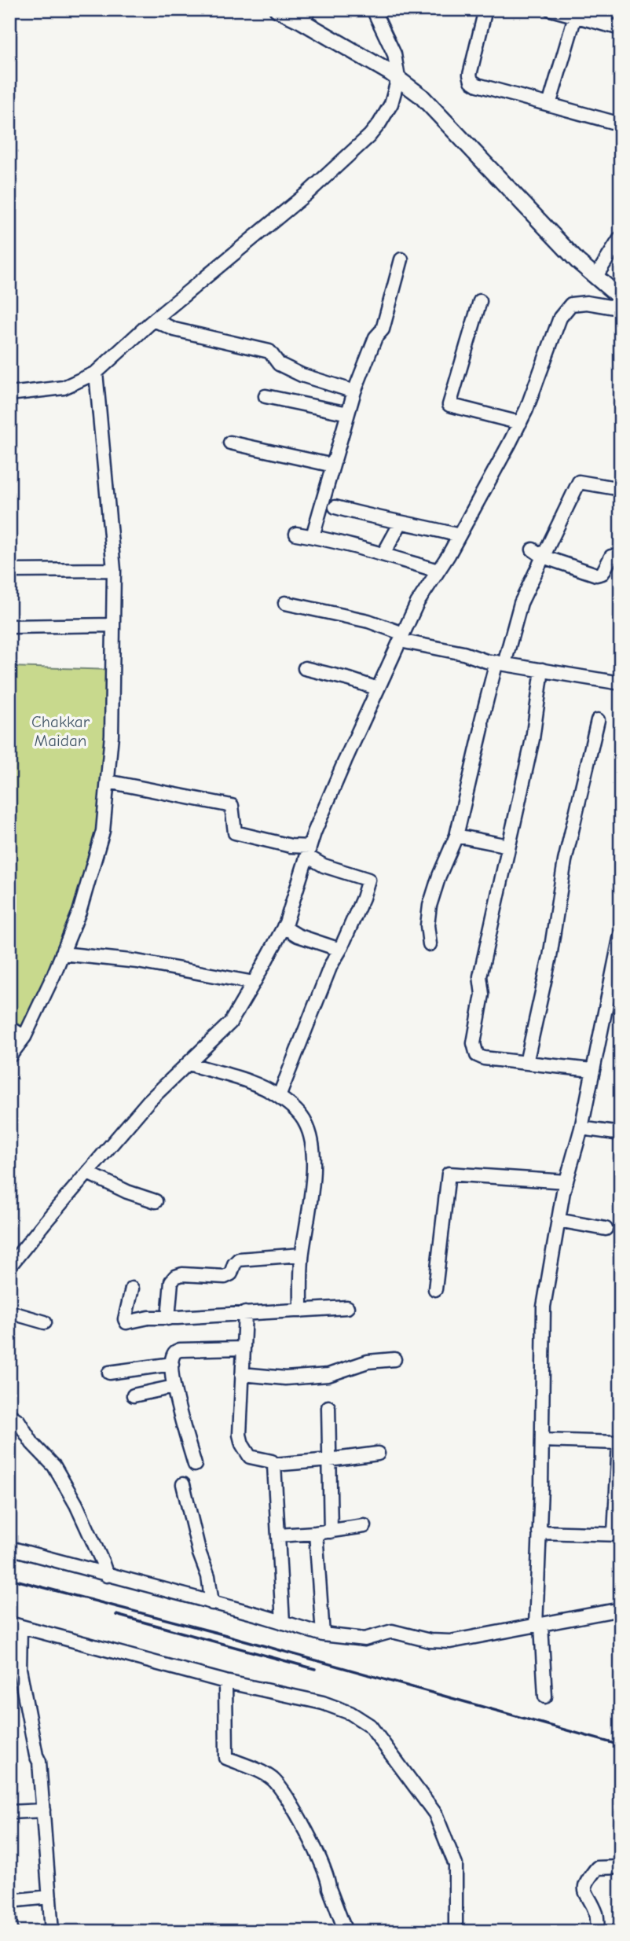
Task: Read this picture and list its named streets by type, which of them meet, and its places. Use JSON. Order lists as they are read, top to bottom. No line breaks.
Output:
{"parks":["Chakkar Maidan"]}
